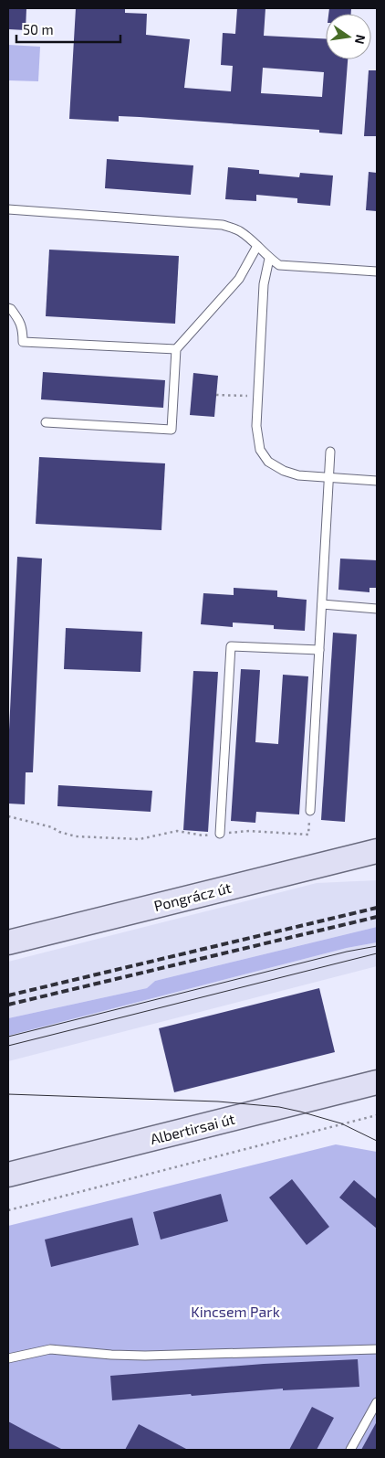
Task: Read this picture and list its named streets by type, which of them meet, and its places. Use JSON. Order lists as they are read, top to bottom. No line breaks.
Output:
{"streets":{"street":["Pongrácz út","Albertirsai út"]},"parks":["Kincsem Park"],"scale_bar":"50 m","north":"right"}
